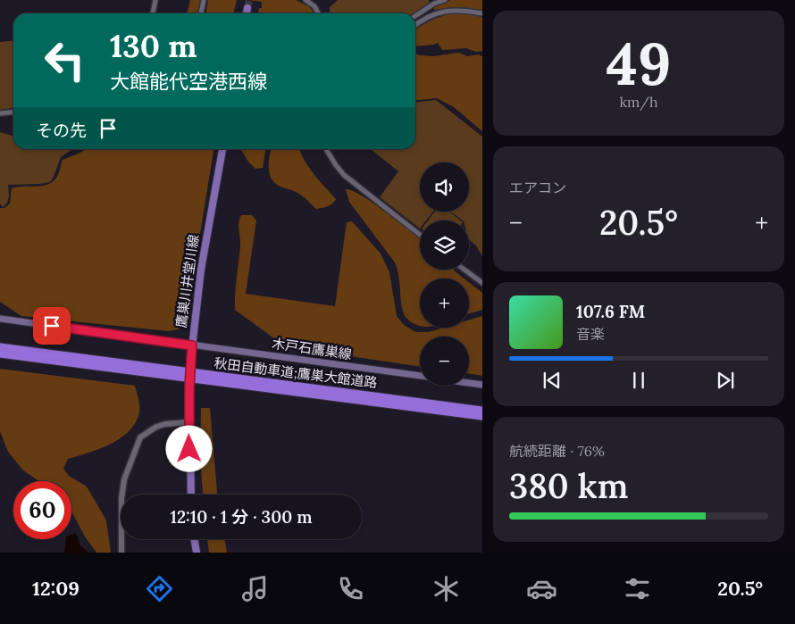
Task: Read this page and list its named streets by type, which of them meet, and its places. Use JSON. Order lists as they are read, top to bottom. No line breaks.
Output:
{"streets":{"highway":["秋田自動車道;鷹巣大館道路"],"main road":["鷹巣川井堂川線","木戸石鷹巣線"]},"crossings":[["鷹巣川井堂川線","木戸石鷹巣線"]],"page":{"tile":[["49","km/h"],"エアコン",["航続距離 · 76%","380 km"]],"turn":["130 m","大館能代空港西線"],"then":"その先","map_buttons":["+","−"],"heat":["−","20.5°","+"],"song":["107.6 FM","音楽"],"limit":"60","trip":"12:10 · 1 分 · 300 m","tabs":["12:09","20.5°"]}}
